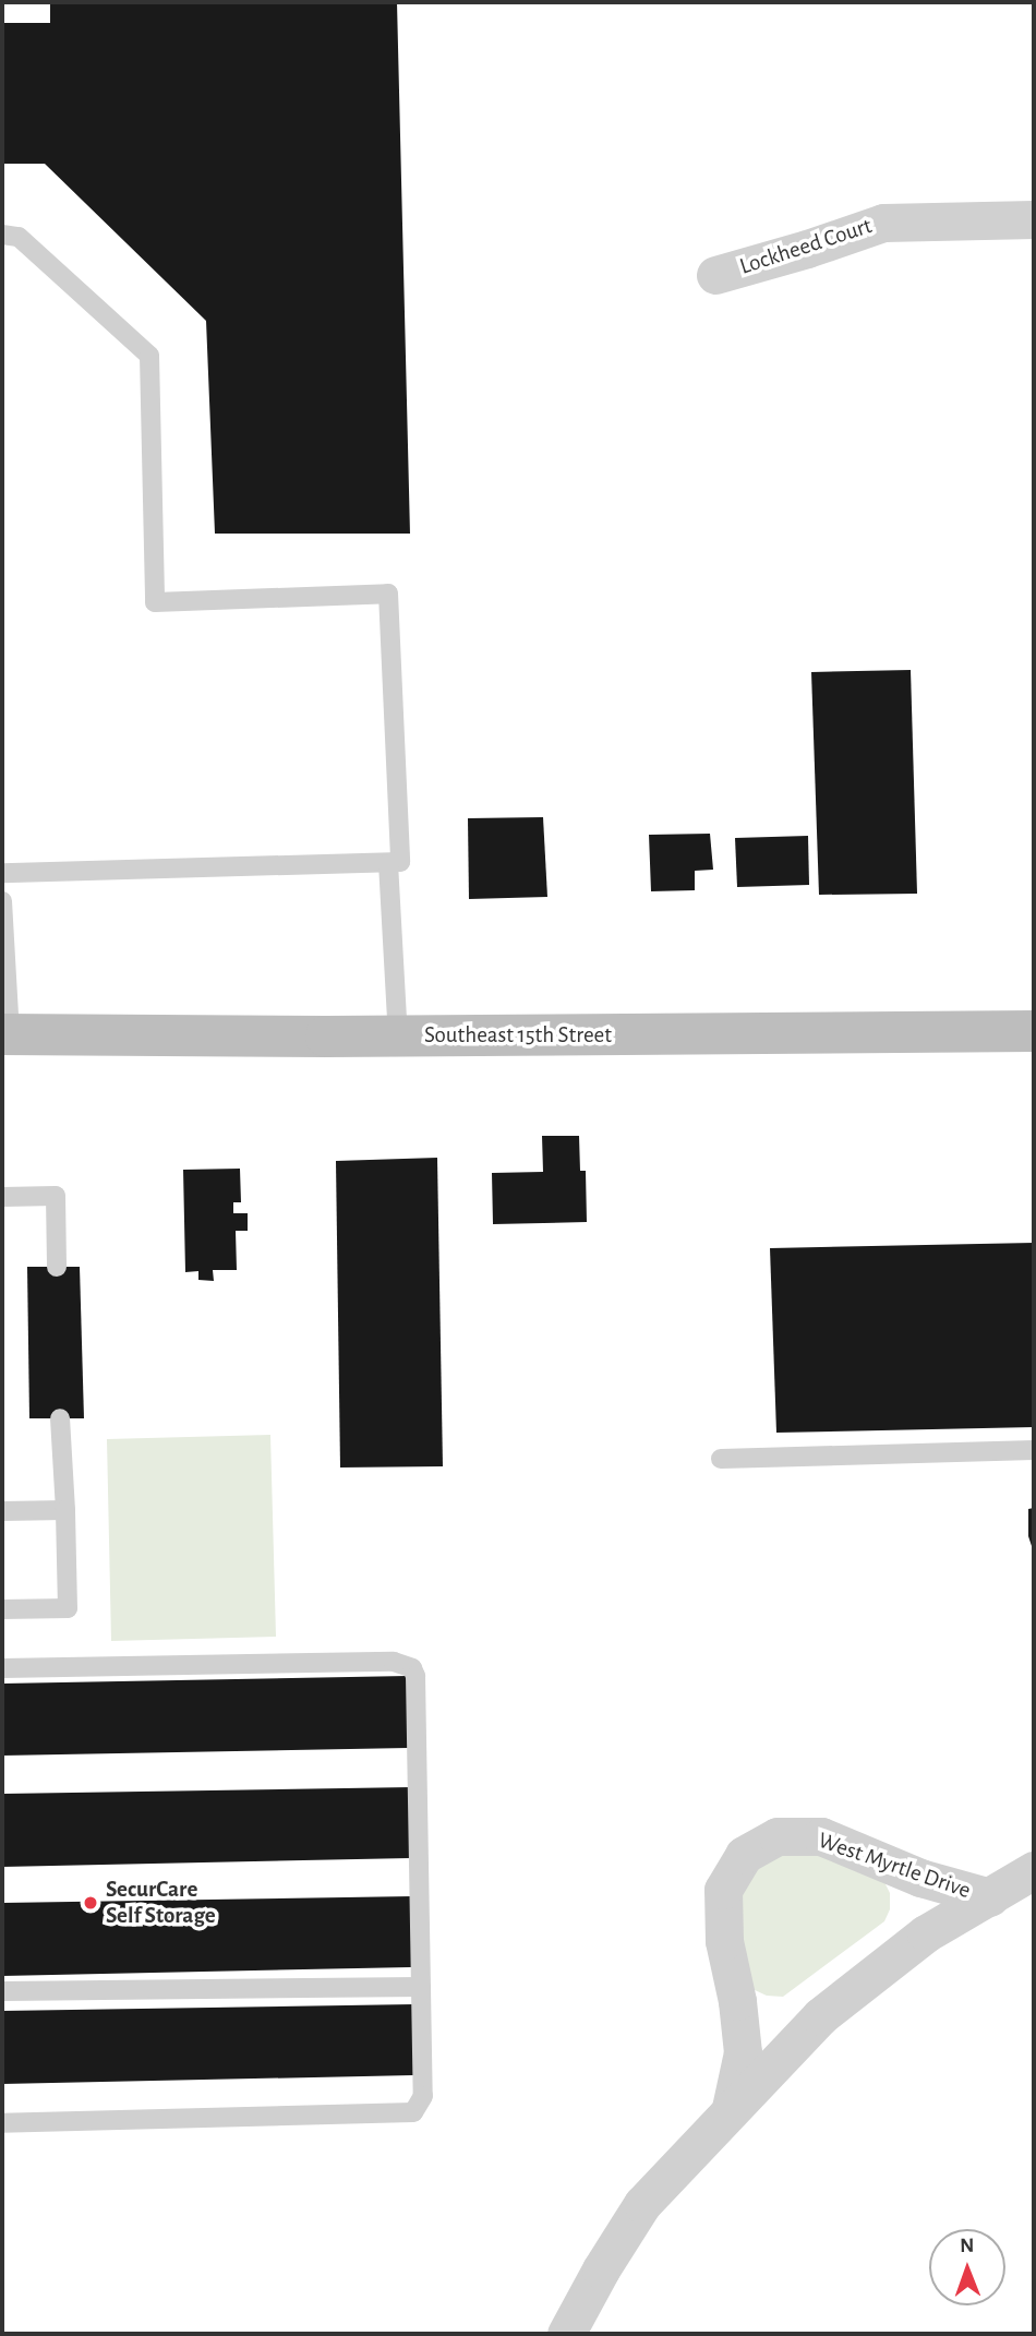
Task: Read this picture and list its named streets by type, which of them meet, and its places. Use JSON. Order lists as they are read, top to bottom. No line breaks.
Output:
{"streets":{"main road":["Southeast 15th Street"],"street":["Lockheed Court","West Myrtle Drive"]},"places":["SecurCare Self Storage"],"north":"top"}
